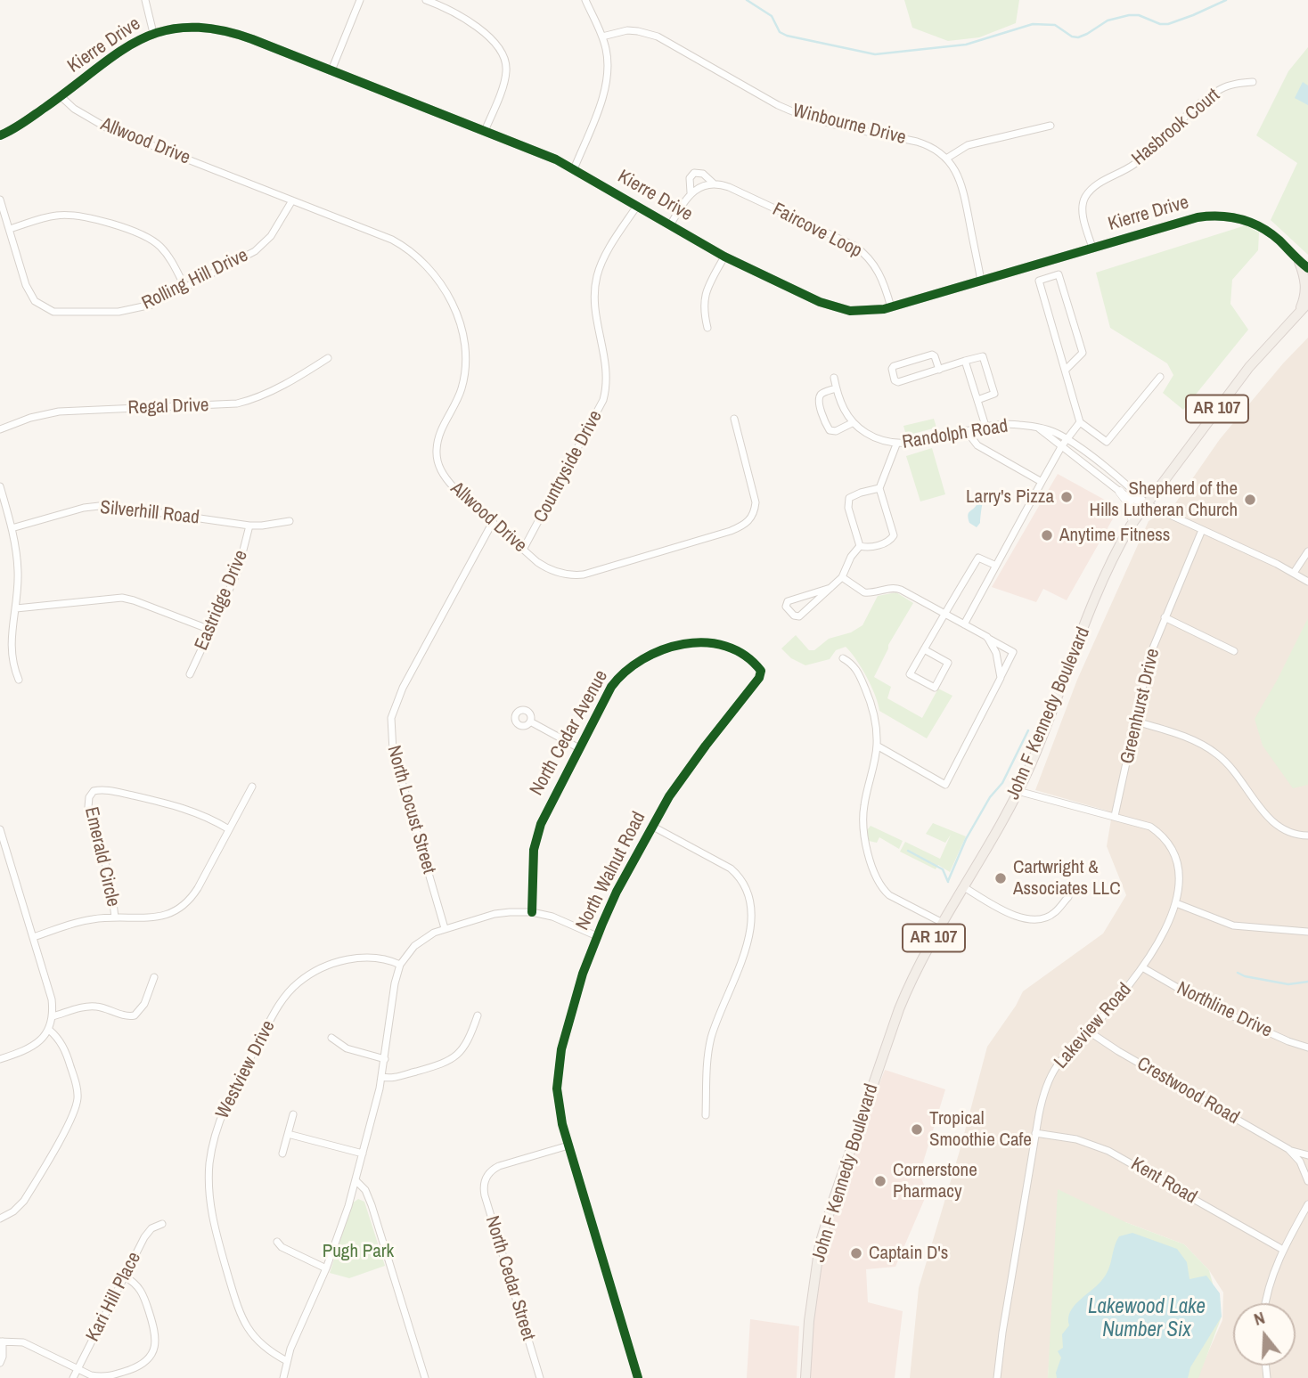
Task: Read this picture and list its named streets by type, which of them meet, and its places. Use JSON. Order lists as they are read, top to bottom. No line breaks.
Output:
{"streets":{"main road":["AR 107","John F Kennedy Boulevard"],"street":["Kierre Drive","Winbourne Drive","Hasbrook Court","Allwood Drive","Faircove Loop","Rolling Hill Drive","Regal Drive","Randolph Road","Countryside Drive","Silverhill Road","Eastridge Drive","Greenhurst Drive","North Cedar Avenue","North Locust Street","Emerald Circle","North Walnut Road","Northline Drive","Lakeview Road","Westview Drive","Crestwood Road","Kent Road","North Cedar Street","Kari Hill Place"]},"crossings":[["Kierre Drive","Winbourne Drive"],["Kierre Drive","Hasbrook Court"],["Kierre Drive","Allwood Drive"],["Kierre Drive","Faircove Loop"],["Kierre Drive","Countryside Drive"],["Allwood Drive","Rolling Hill Drive"],["Allwood Drive","Countryside Drive"],["Allwood Drive","North Locust Street"],["Randolph Road","Greenhurst Drive"],["Randolph Road","John F Kennedy Boulevard"],["Silverhill Road","Eastridge Drive"],["Greenhurst Drive","Lakeview Road"],["John F Kennedy Boulevard","Lakeview Road"],["North Cedar Avenue","North Walnut Road"],["North Walnut Road","North Cedar Street"],["Northline Drive","Lakeview Road"],["Lakeview Road","Crestwood Road"],["Lakeview Road","Kent Road"]],"water":["Lakewood Lake Number Six"],"parks":["Pugh Park"],"places":["Larry's Pizza","Shepherd of the Hills Lutheran Church","Anytime Fitness","Cartwright & Associates LLC","Tropical Smoothie Cafe","Cornerstone Pharmacy","Captain D's"],"north":"top"}
